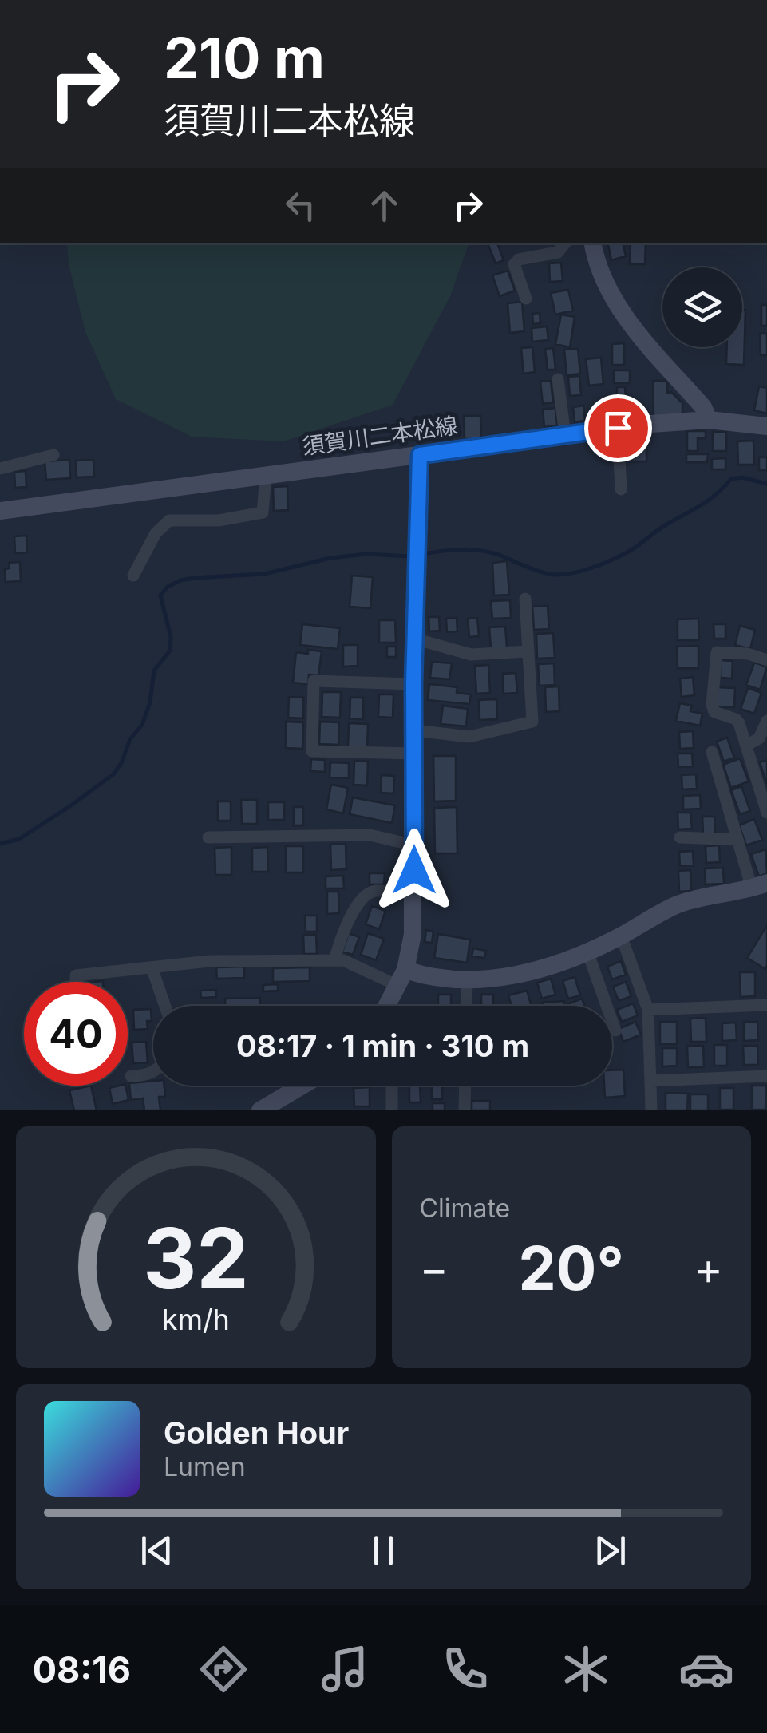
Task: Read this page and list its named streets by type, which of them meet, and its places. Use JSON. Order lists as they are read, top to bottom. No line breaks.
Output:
{"streets":{"street":["須賀川二本松線"]},"page":{"turn":["210 m","須賀川二本松線"],"limit":"40","trip":"08:17 · 1 min · 310 m","tile":"Climate","heat":["−","20°","+"],"song":["Golden Hour","Lumen"],"tabs":"08:16","gauge":["32","km/h"]}}
